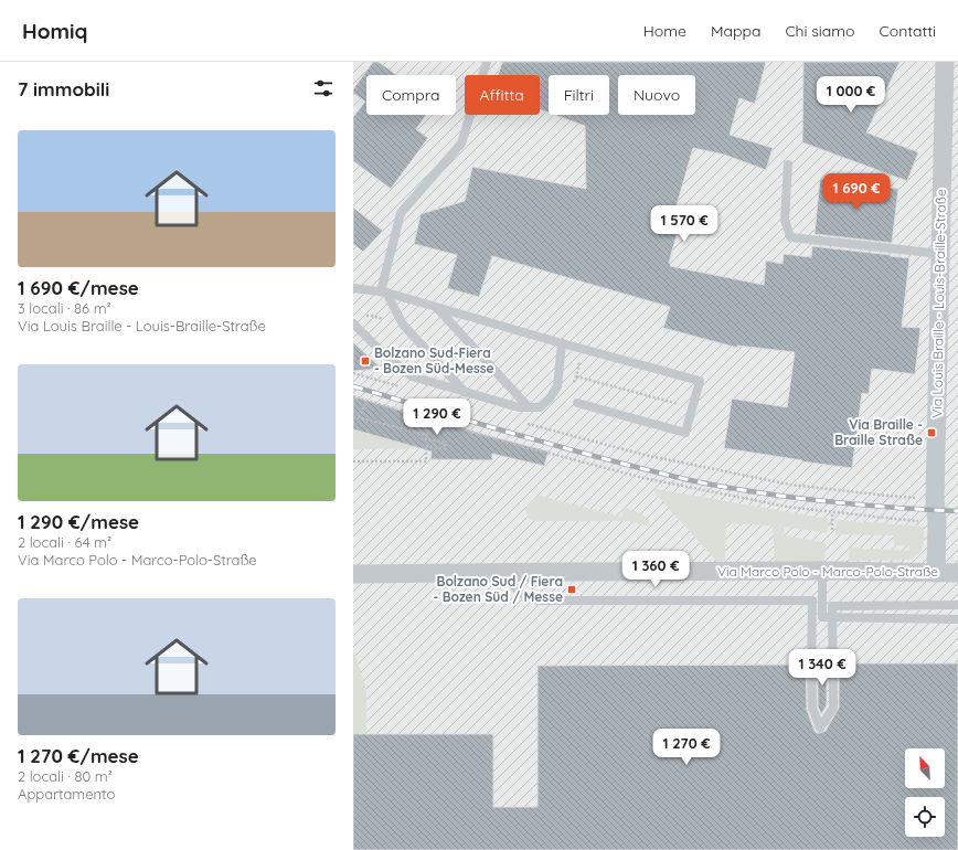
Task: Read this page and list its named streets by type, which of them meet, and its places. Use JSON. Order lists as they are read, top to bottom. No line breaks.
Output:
{"streets":{"street":["Via Louis Braille - Louis-Braille-Straße","Via Marco Polo - Marco-Polo-Straße"]},"crossings":[["Via Louis Braille - Louis-Braille-Straße","Via Marco Polo - Marco-Polo-Straße"]],"places":{"transit":["Bolzano Sud-Fiera - Bozen Süd-Messe","Via Braille - Braille Straße","Bolzano Sud / Fiera - Bozen Süd / Messe"]},"north":"top left","page":{"header":"Homiq","nav":["Home","Mappa","Chi siamo","Contatti"],"heading":"7 immobili","chip":["Compra","Affitta","Filtri","Nuovo"],"price":["1 000 €","1 690 €","1 570 €","1 290 €","1 360 €","1 340 €","1 270 €"],"list":[{"name":"1 690 €/mese","note":"3 locali · 86 m² · Via Louis Braille - Louis-Braille-Straße"},{"name":"1 290 €/mese","note":"2 locali · 64 m² · Via Marco Polo - Marco-Polo-Straße"},{"name":"1 270 €/mese","note":"2 locali · 80 m² · Appartamento"}]}}
